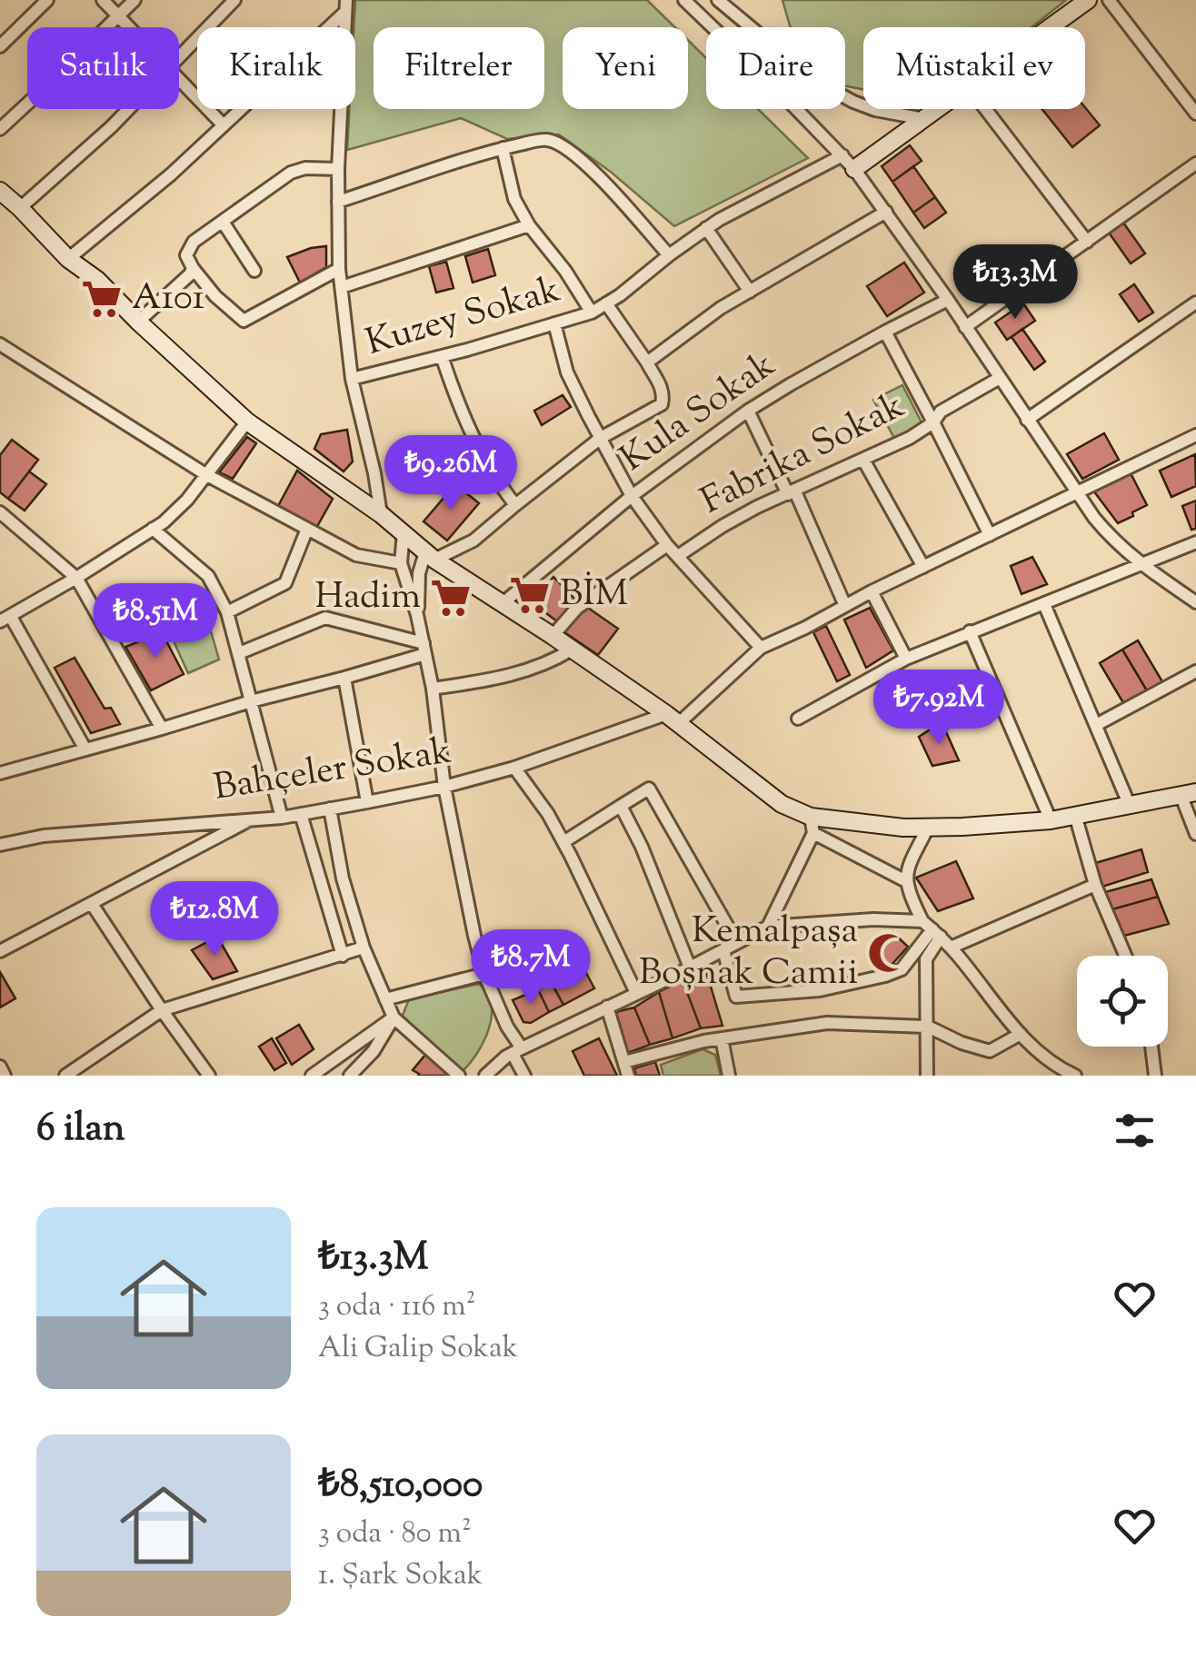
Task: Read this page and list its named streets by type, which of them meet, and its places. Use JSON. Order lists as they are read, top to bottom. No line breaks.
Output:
{"streets":{"street":["Kuzey Sokak","Kula Sokak","Fabrika Sokak","Bahçeler Sokak"]},"places":{"supermarket":["A101","BİM","Hadim"],"mosque":["Kemalpaşa Boşnak Camii"]},"page":{"chip":["Satılık","Kiralık","Filtreler","Yeni","Daire","Müstakil ev"],"price":["₺13.3M","₺9.26M","₺8.51M","₺7.92M","₺12.8M","₺8.7M"],"heading":"6 ilan","list":[{"name":"₺13.3M","note":"3 oda · 116 m² · Ali Galip Sokak"},{"name":"₺8,510,000","note":"3 oda · 80 m² · 1. Şark Sokak"}]}}
